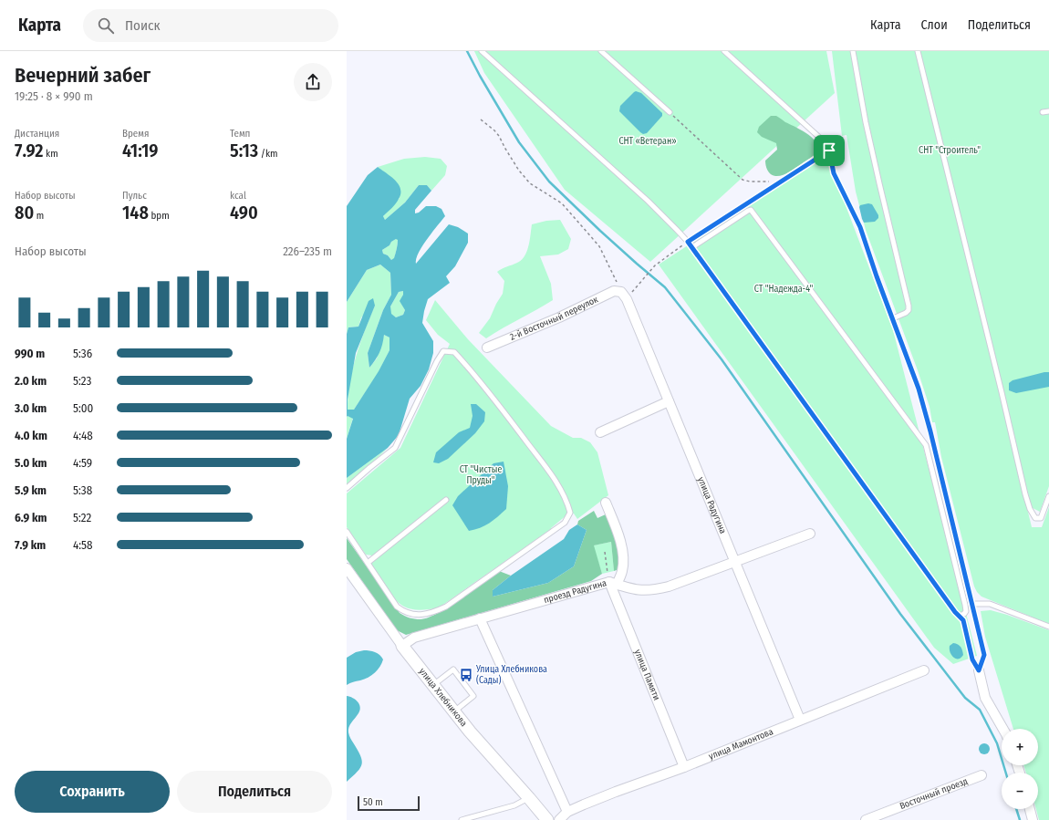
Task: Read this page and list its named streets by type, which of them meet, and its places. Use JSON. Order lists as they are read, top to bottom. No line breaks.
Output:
{"streets":{"street":["2-й Восточный переулок","улица Радугина","проезд Радугина","улица Памяти","улица Хлебникова","улица Мамонтова","Восточный проезд"]},"crossings":[["2-й Восточный переулок","улица Радугина"],["улица Радугина","проезд Радугина"],["улица Радугина","улица Мамонтова"],["проезд Радугина","улица Памяти"],["проезд Радугина","улица Хлебникова"],["улица Памяти","улица Мамонтова"]],"parks":["СНТ «Ветеран»","СНТ \"Строитель\"","СТ \"Надежда-4\"","СТ \"Чистые Пруды\""],"places":{"bus stop":["Улица Хлебникова (Сады)"]},"scale_bar":"50 m","page":{"header":"Карта","search":"Поиск","nav":["Карта","Слои","Поделиться"],"heading":["Вечерний забег","19:25 · 8 × 990 m"],"stats":[["Дистанция","7.92 km"],["Время","41:19"],["Темп","5:13 /km"],["Набор высоты","80 m"],["Пульс","148 bpm"],["kcal","490"]],"chart":["Набор высоты","226–235 m"],"list":[{"name":"990 m","note":"5:36"},{"name":"2.0 km","note":"5:23"},{"name":"3.0 km","note":"5:00"},{"name":"4.0 km","note":"4:48"},{"name":"5.0 km","note":"4:59"},{"name":"5.9 km","note":"5:38"},{"name":"6.9 km","note":"5:22"},{"name":"7.9 km","note":"4:58"}],"map_buttons":["+","−"],"buttons":["Сохранить","Поделиться"],"scale":"50 m"}}
